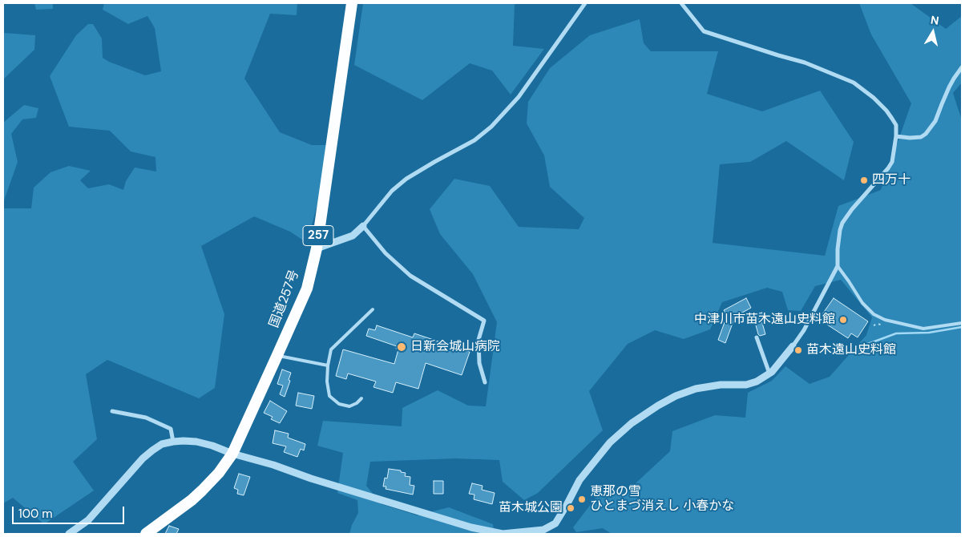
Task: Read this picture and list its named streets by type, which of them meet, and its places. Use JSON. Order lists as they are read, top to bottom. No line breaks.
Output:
{"streets":{"highway":["257","国道257号"]},"places":["四万十","中津川市苗木遠山史料館","日新会城山病院","苗木遠山史料館","恵那の雪 ひとまづ消えし 小春かな","苗木城公園"],"scale_bar":"100 m","north":"top"}
